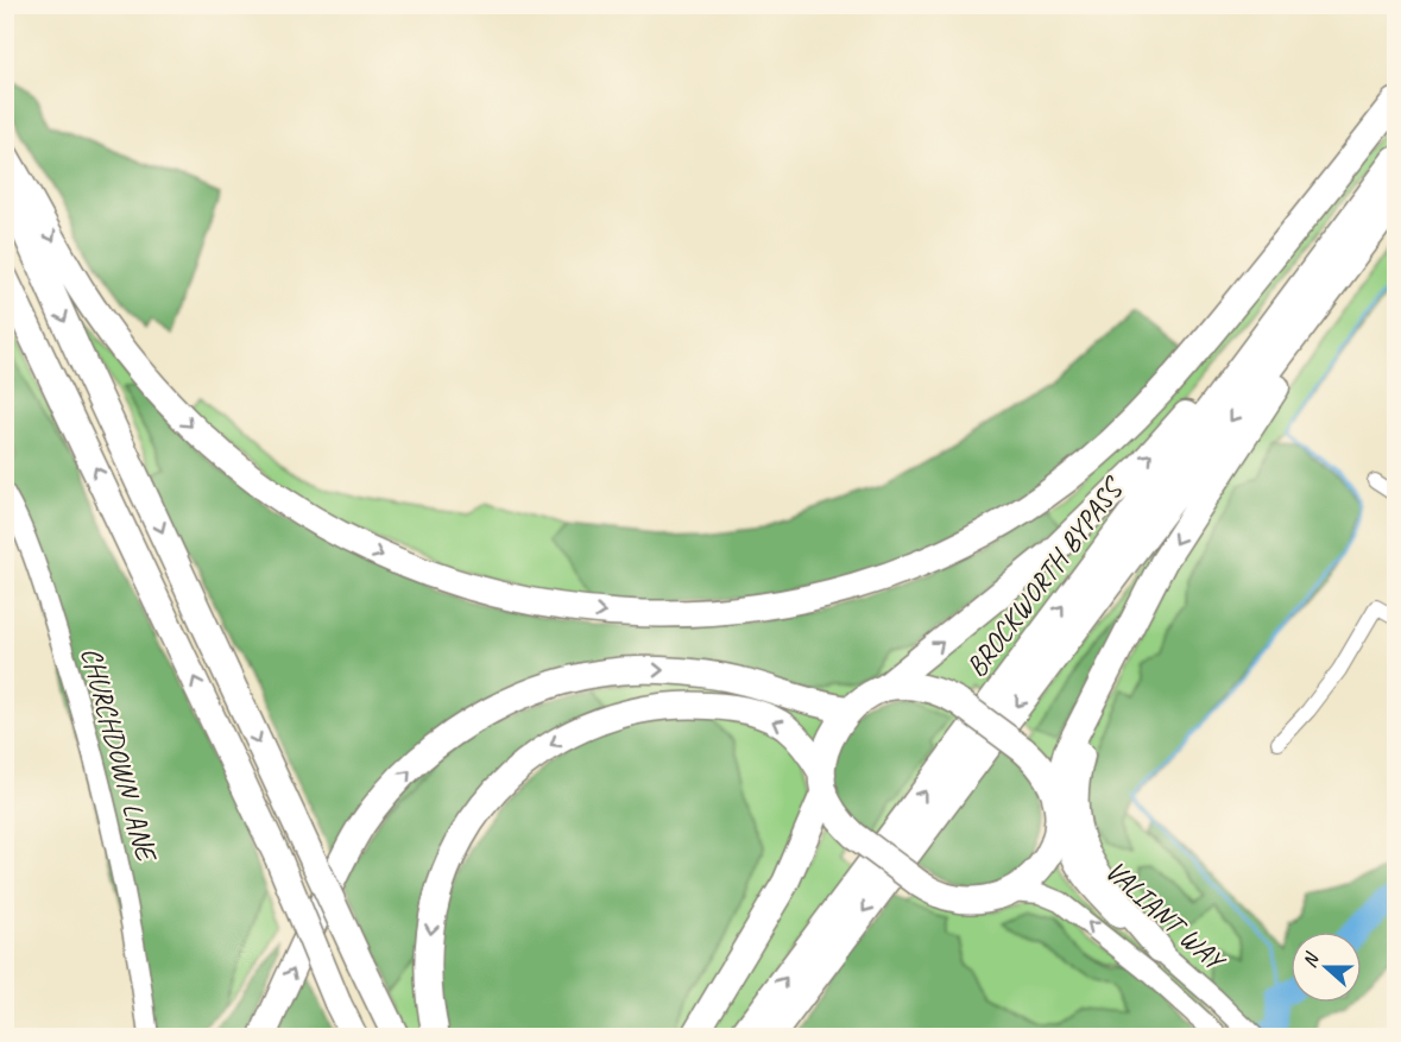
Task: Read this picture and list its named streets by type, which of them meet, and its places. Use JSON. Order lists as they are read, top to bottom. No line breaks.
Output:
{"streets":{"highway":["BROCKWORTH BYPASS"],"street":["CHURCHDOWN LANE","VALIANT WAY"]},"north":"left"}
